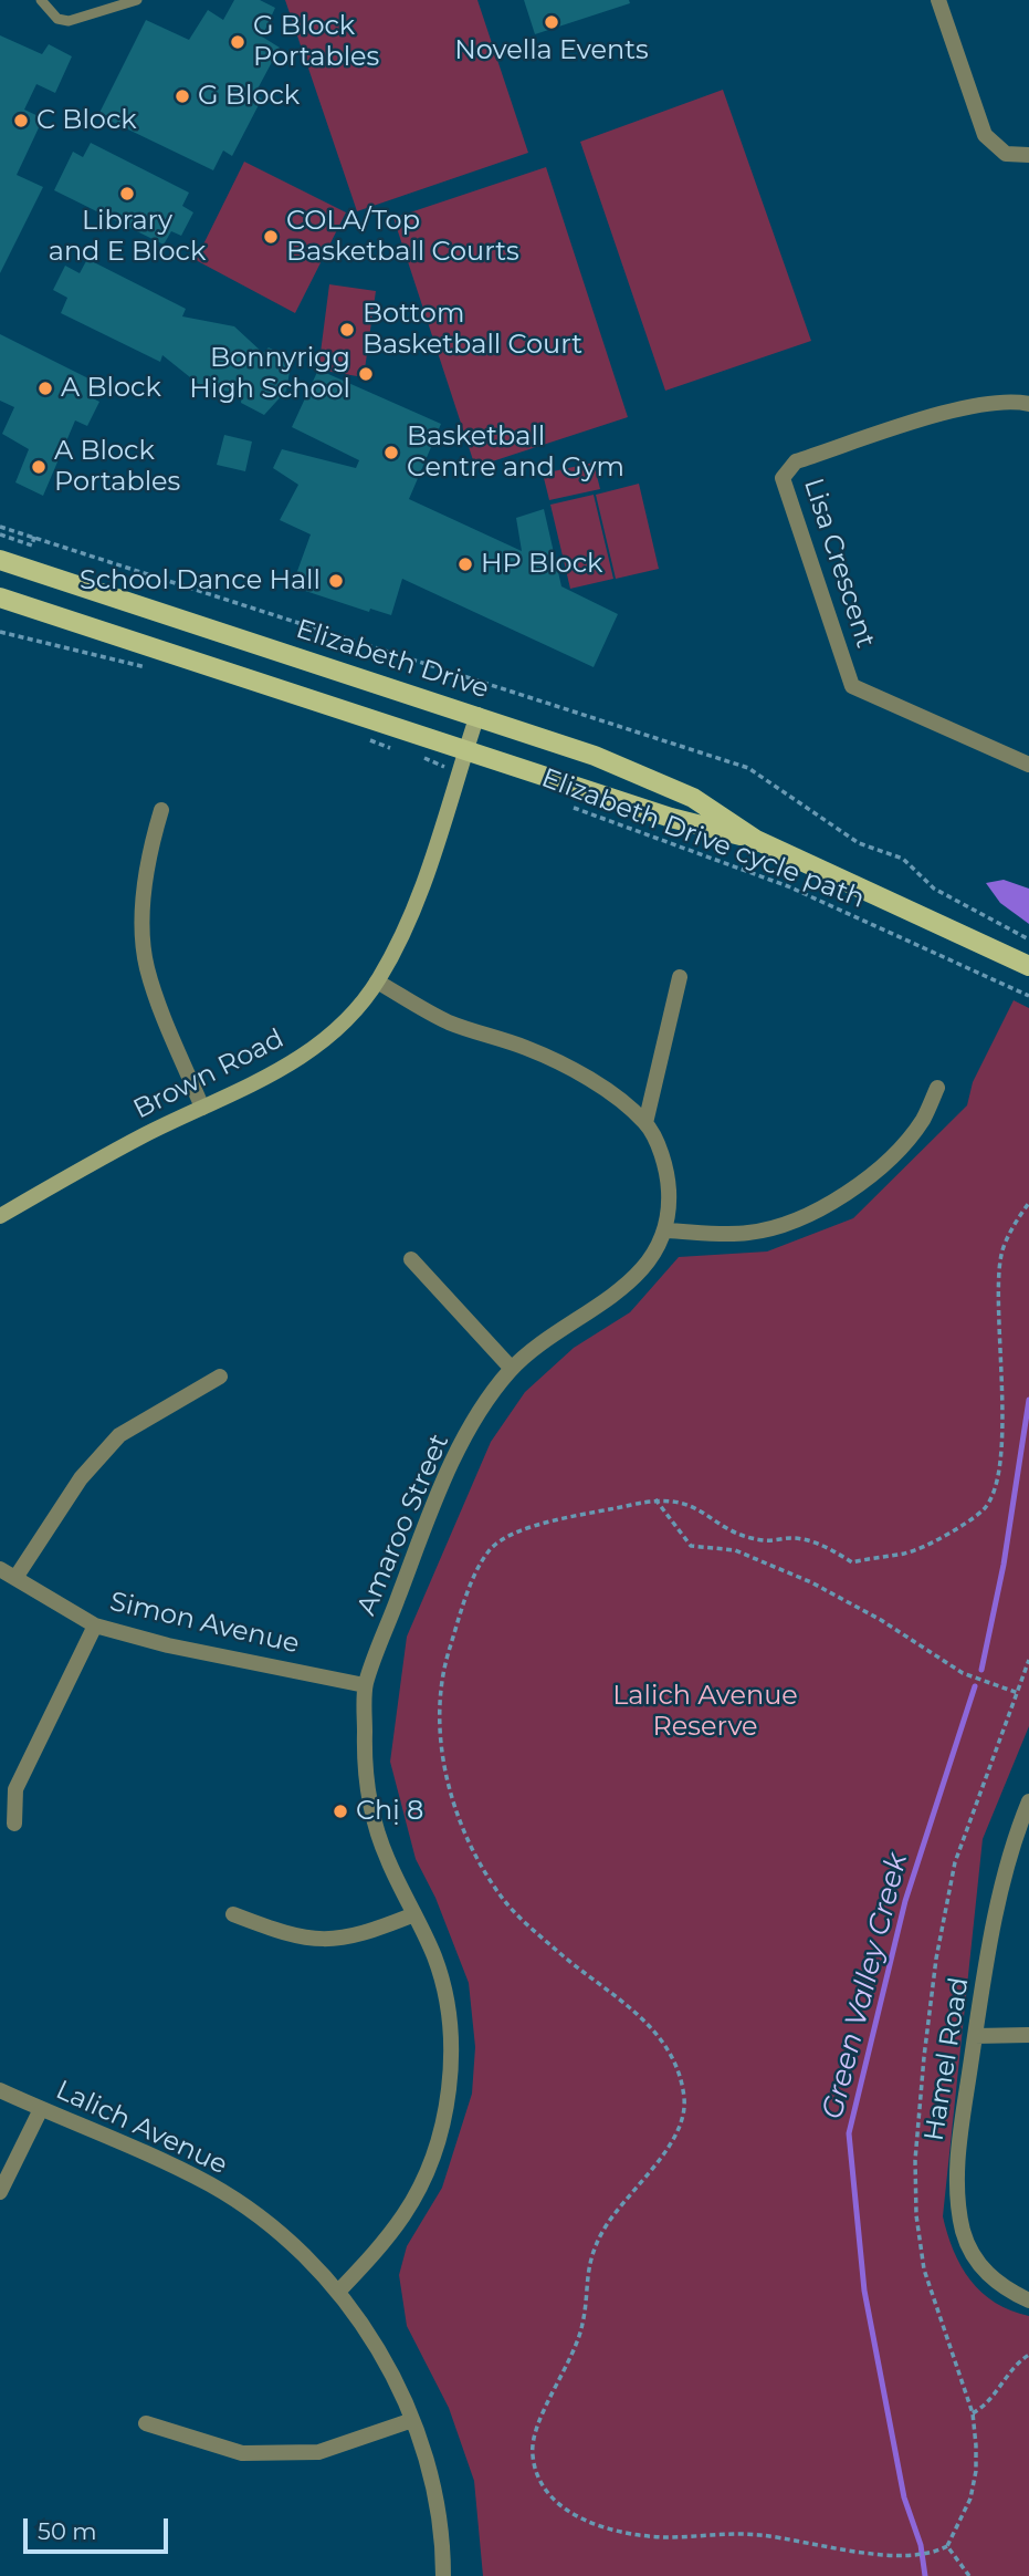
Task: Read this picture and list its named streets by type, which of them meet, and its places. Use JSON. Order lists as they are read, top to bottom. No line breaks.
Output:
{"streets":{"main road":["Elizabeth Drive"],"street":["Lisa Crescent","Brown Road","Amaroo Street","Simon Avenue","Hamel Road","Lalich Avenue"],"path":["Elizabeth Drive cycle path"]},"crossings":[["Elizabeth Drive","Brown Road"],["Brown Road","Amaroo Street"],["Amaroo Street","Simon Avenue"],["Amaroo Street","Lalich Avenue"]],"water":["Green Valley Creek"],"parks":["Lalich Avenue Reserve"],"places":["Novella Events","G Block Portables","G Block","C Block","Library and E Block","COLA/Top Basketball Courts","Bottom Basketball Court","Bonnyrigg High School","A Block","Basketball Centre and Gym","A Block Portables","HP Block","School Dance Hall","Chị 8"],"scale_bar":"50 m"}
